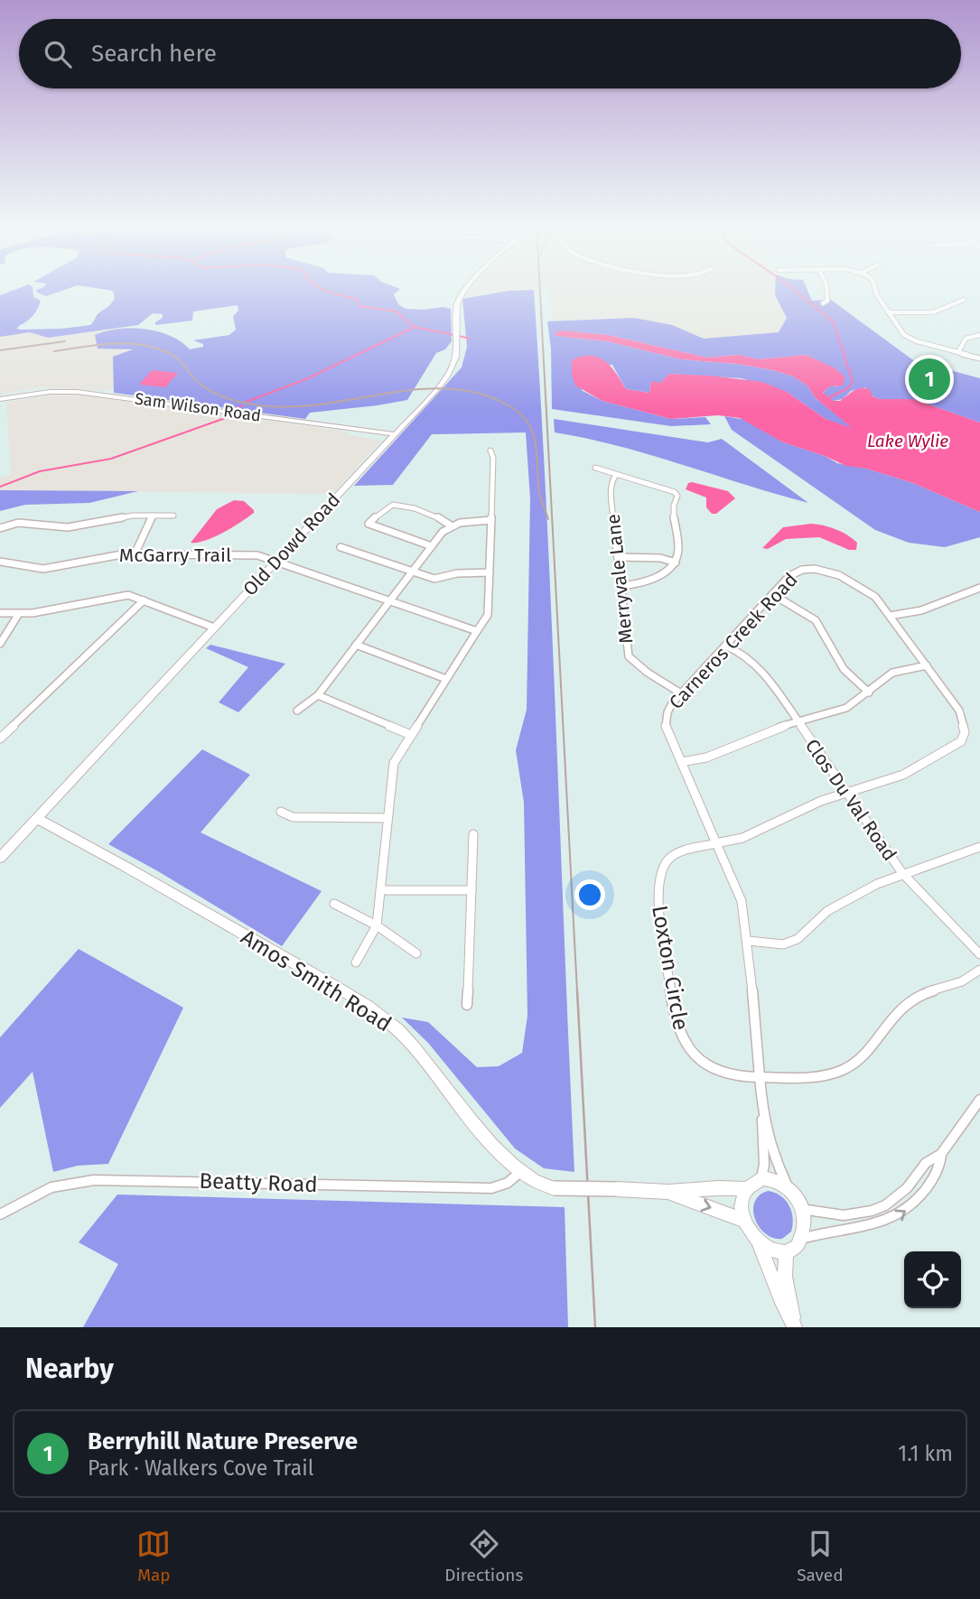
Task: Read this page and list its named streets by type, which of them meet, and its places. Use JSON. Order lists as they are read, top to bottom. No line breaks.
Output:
{"streets":{"street":["Sam Wilson Road","Old Dowd Road","McGarry Trail","Merryvale Lane","Carneros Creek Road","Clos Du Val Road","Loxton Circle","Amos Smith Road","Beatty Road"]},"crossings":[["Sam Wilson Road","Old Dowd Road"],["Old Dowd Road","McGarry Trail"],["Old Dowd Road","Amos Smith Road"],["Merryvale Lane","Carneros Creek Road"],["Carneros Creek Road","Clos Du Val Road"],["Carneros Creek Road","Loxton Circle"],["Carneros Creek Road","Amos Smith Road"],["Amos Smith Road","Beatty Road"]],"water":["Lake Wylie"],"page":{"search":"Search here","pins":"1","heading":"Nearby","list":[{"mark":"1","name":"Berryhill Nature Preserve","note":"Park · Walkers Cove Trail","value":"1.1 km"}],"nav":["Map","Directions","Saved"]}}
